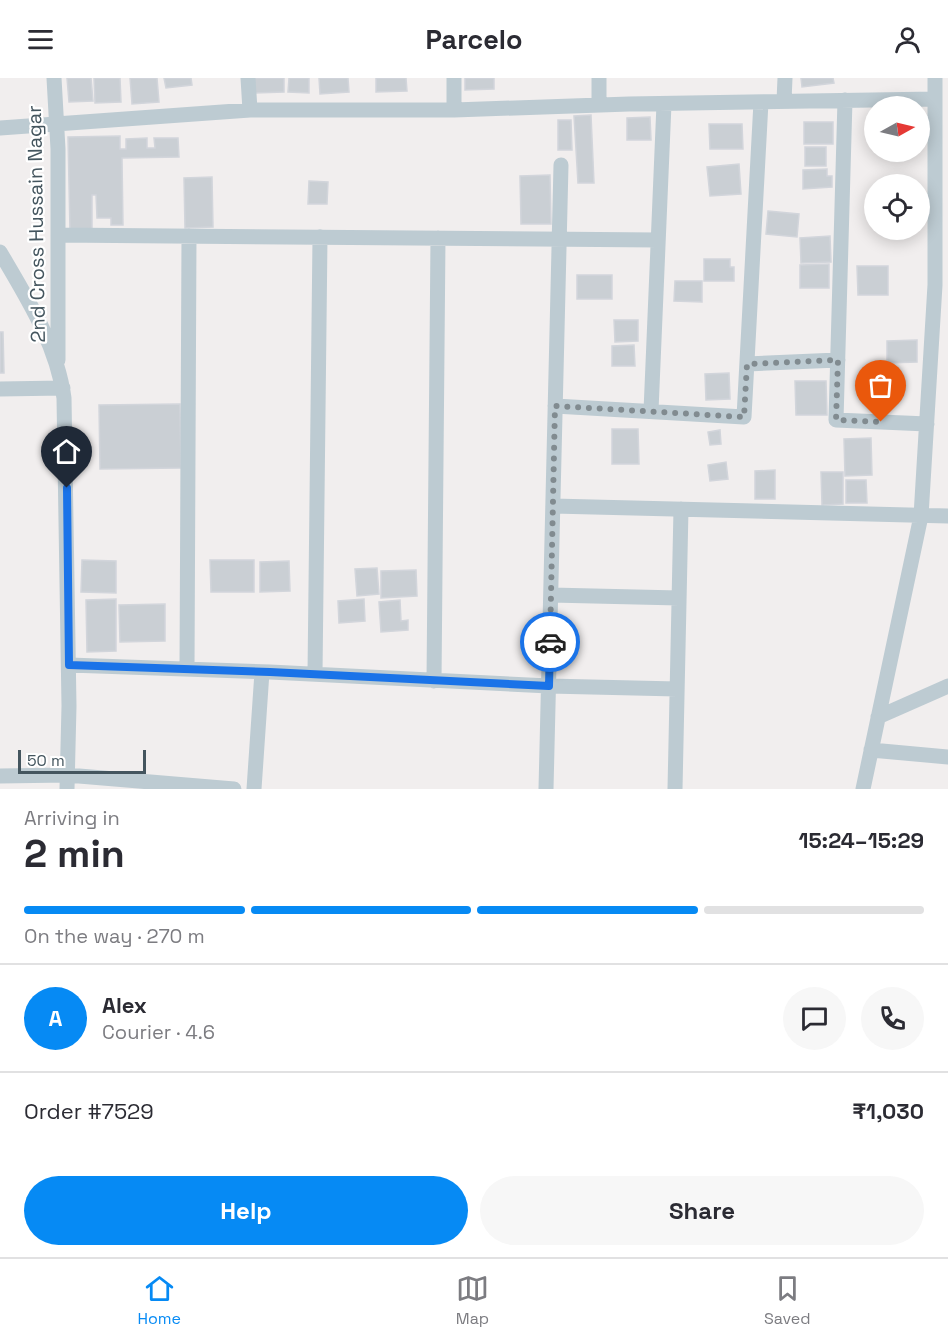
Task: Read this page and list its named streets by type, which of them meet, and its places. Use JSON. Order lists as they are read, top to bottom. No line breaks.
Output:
{"streets":{"street":["2nd Cross Hussain Nagar"]},"scale_bar":"50 m","north":"right","page":{"header":"Parcelo","scale":"50 m","heading":["2 min","Arriving in","15:24–15:29"],"panel":["Alex","Courier · 4.6","Order #7529","₹1,030"],"bar":"On the way · 270 m","round":"A","buttons":["Help","Share"],"tabs":["Home","Map","Saved"]}}
